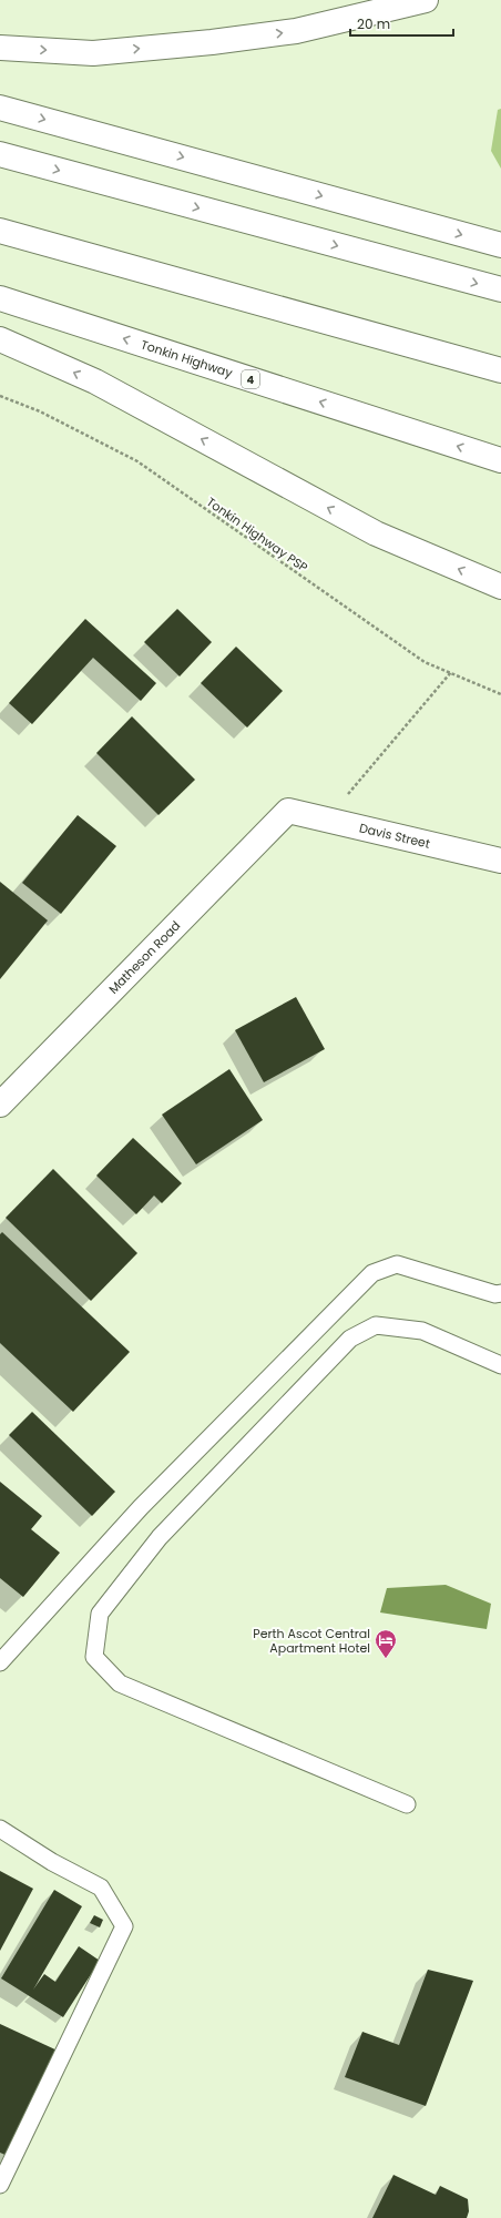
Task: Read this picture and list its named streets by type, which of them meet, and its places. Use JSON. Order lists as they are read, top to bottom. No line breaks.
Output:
{"streets":{"main road":["Tonkin Highway","4","Davis Street","Matheson Road"],"path":["Tonkin Highway PSP"]},"crossings":[["Davis Street","Matheson Road"]],"places":{"hotel":["Perth Ascot Central Apartment Hotel"]},"scale_bar":"20 m"}
